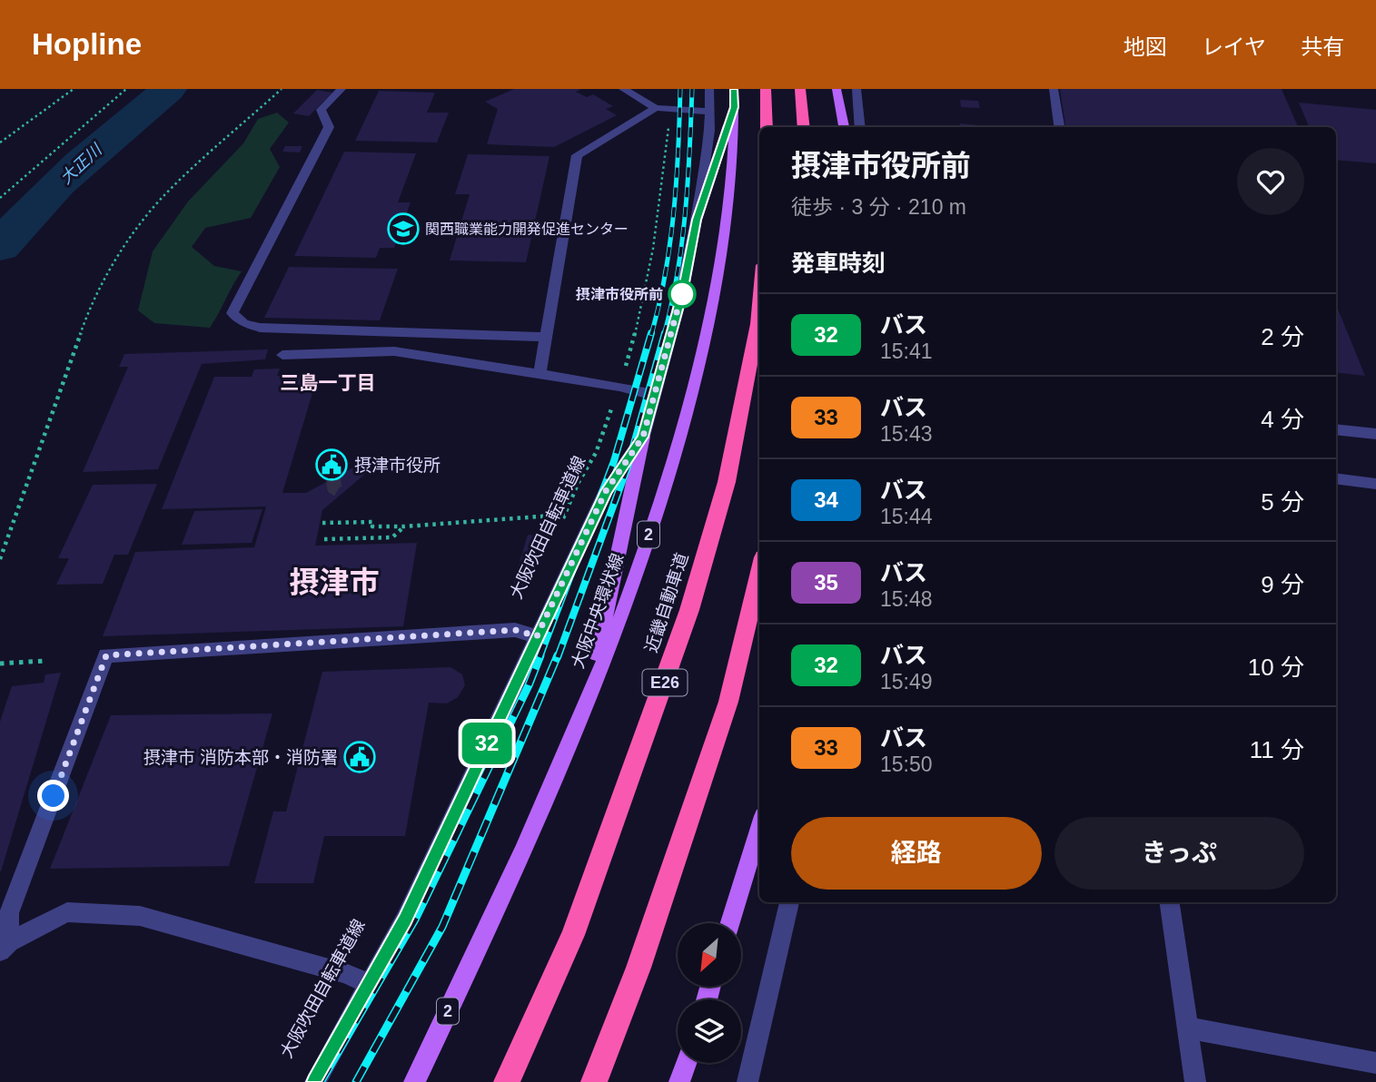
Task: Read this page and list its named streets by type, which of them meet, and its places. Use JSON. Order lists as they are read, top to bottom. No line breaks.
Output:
{"streets":{"highway":["近畿自動車道","E26"],"main road":["2","大阪中央環状線"],"path":["大阪吹田自転車道線"]},"districts":["三島一丁目","摂津市"],"water":["大正川"],"places":{"school or university":["関西職業能力開発促進センター"],"other":["摂津市役所前"],"public building":["摂津市役所","摂津市 消防本部・消防署"]},"lines":["bus line 32"],"north":"bottom left","page":{"header":"Hopline","nav":["地図","レイヤ","共有"],"on_map":"32","heading":[["摂津市役所前","徒歩 · 3 分 · 210 m"],"発車時刻"],"list":[{"mark":"32","name":"バス","note":"15:41","value":"2 分"},{"mark":"33","name":"バス","note":"15:43","value":"4 分"},{"mark":"34","name":"バス","note":"15:44","value":"5 分"},{"mark":"35","name":"バス","note":"15:48","value":"9 分"},{"mark":"32","name":"バス","note":"15:49","value":"10 分"},{"mark":"33","name":"バス","note":"15:50","value":"11 分"}],"buttons":["経路","きっぷ"]}}
